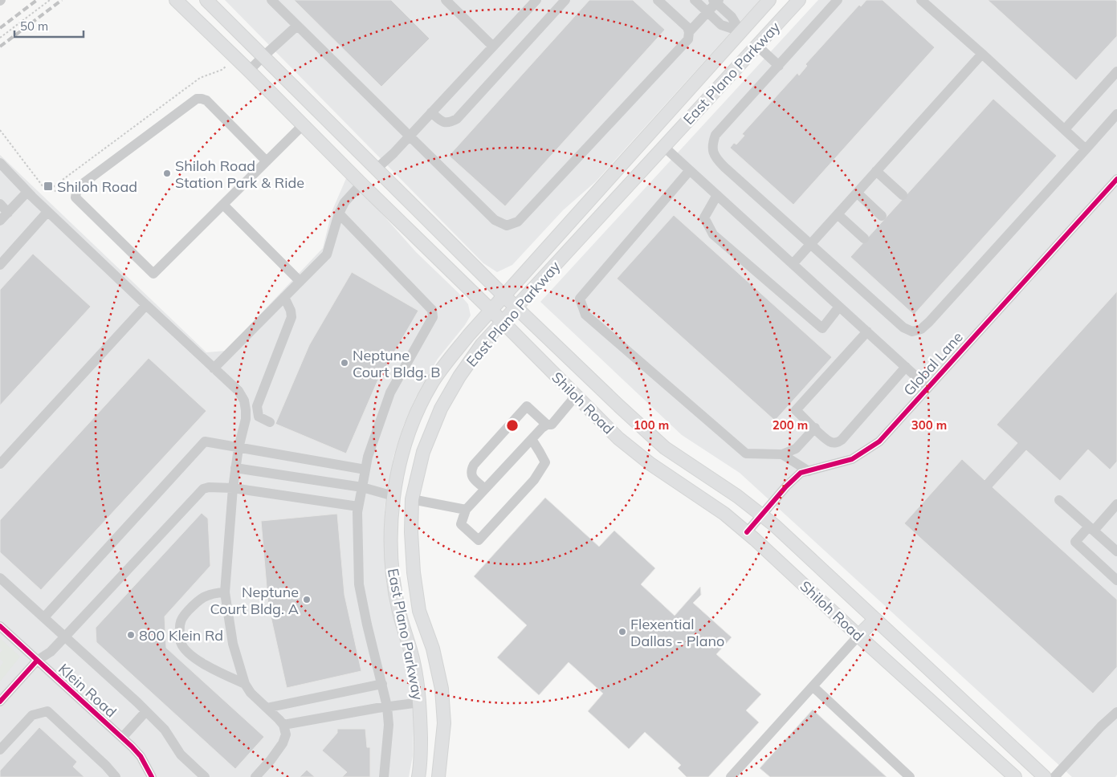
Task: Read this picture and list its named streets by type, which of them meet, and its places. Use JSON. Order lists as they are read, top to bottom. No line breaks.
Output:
{"streets":{"main road":["East Plano Parkway","Shiloh Road"],"street":["Global Lane","Klein Road"]},"crossings":[["East Plano Parkway","Shiloh Road"],["Global Lane","Shiloh Road"]],"places":{"other":["Shiloh Road Station Park & Ride","Neptune Court Bldg. B","Neptune Court Bldg. A","Flexential Dallas - Plano","800 Klein Rd"],"transit":["Shiloh Road"]},"scale_bar":"50 m","rings":["100 m","200 m","300 m"]}
